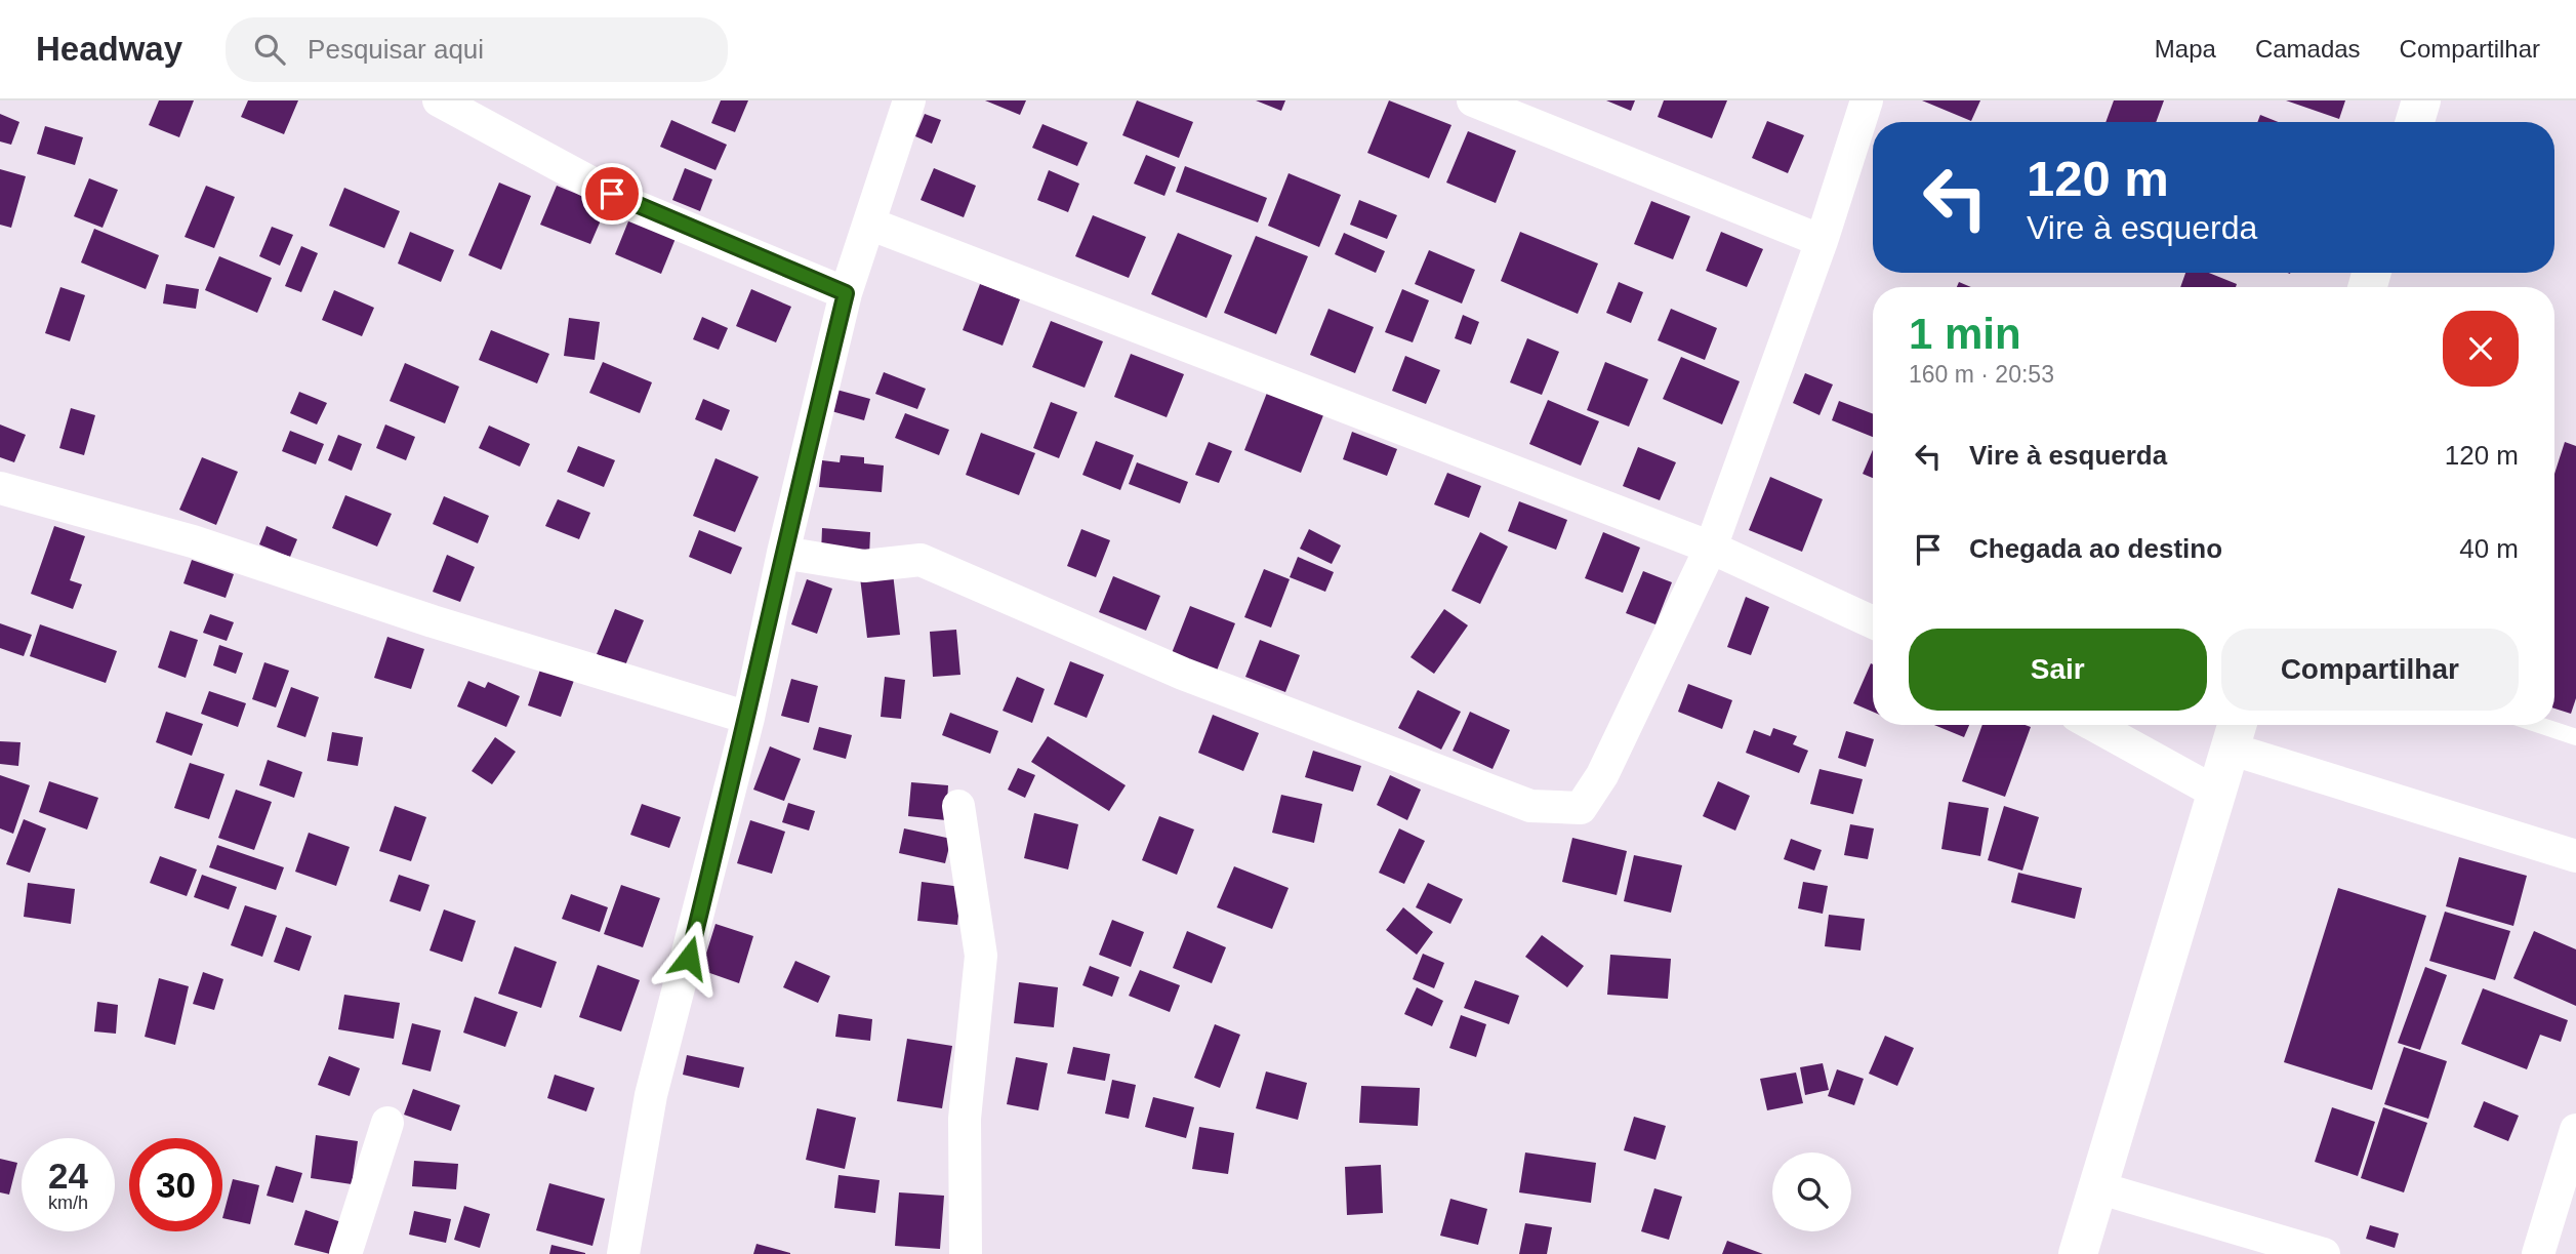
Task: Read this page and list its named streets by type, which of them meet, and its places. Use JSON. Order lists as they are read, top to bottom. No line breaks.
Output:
{"page":{"header":"Headway","search":"Pesquisar aqui","nav":["Mapa","Camadas","Compartilhar"],"turn":["120 m","Vire à esquerda"],"heading":["1 min","160 m · 20:53"],"list":[{"name":"Vire à esquerda","value":"120 m"},{"name":"Chegada ao destino","value":"40 m"}],"buttons":["Sair","Compartilhar"],"speed":"24 km/h","limit":"30"}}
